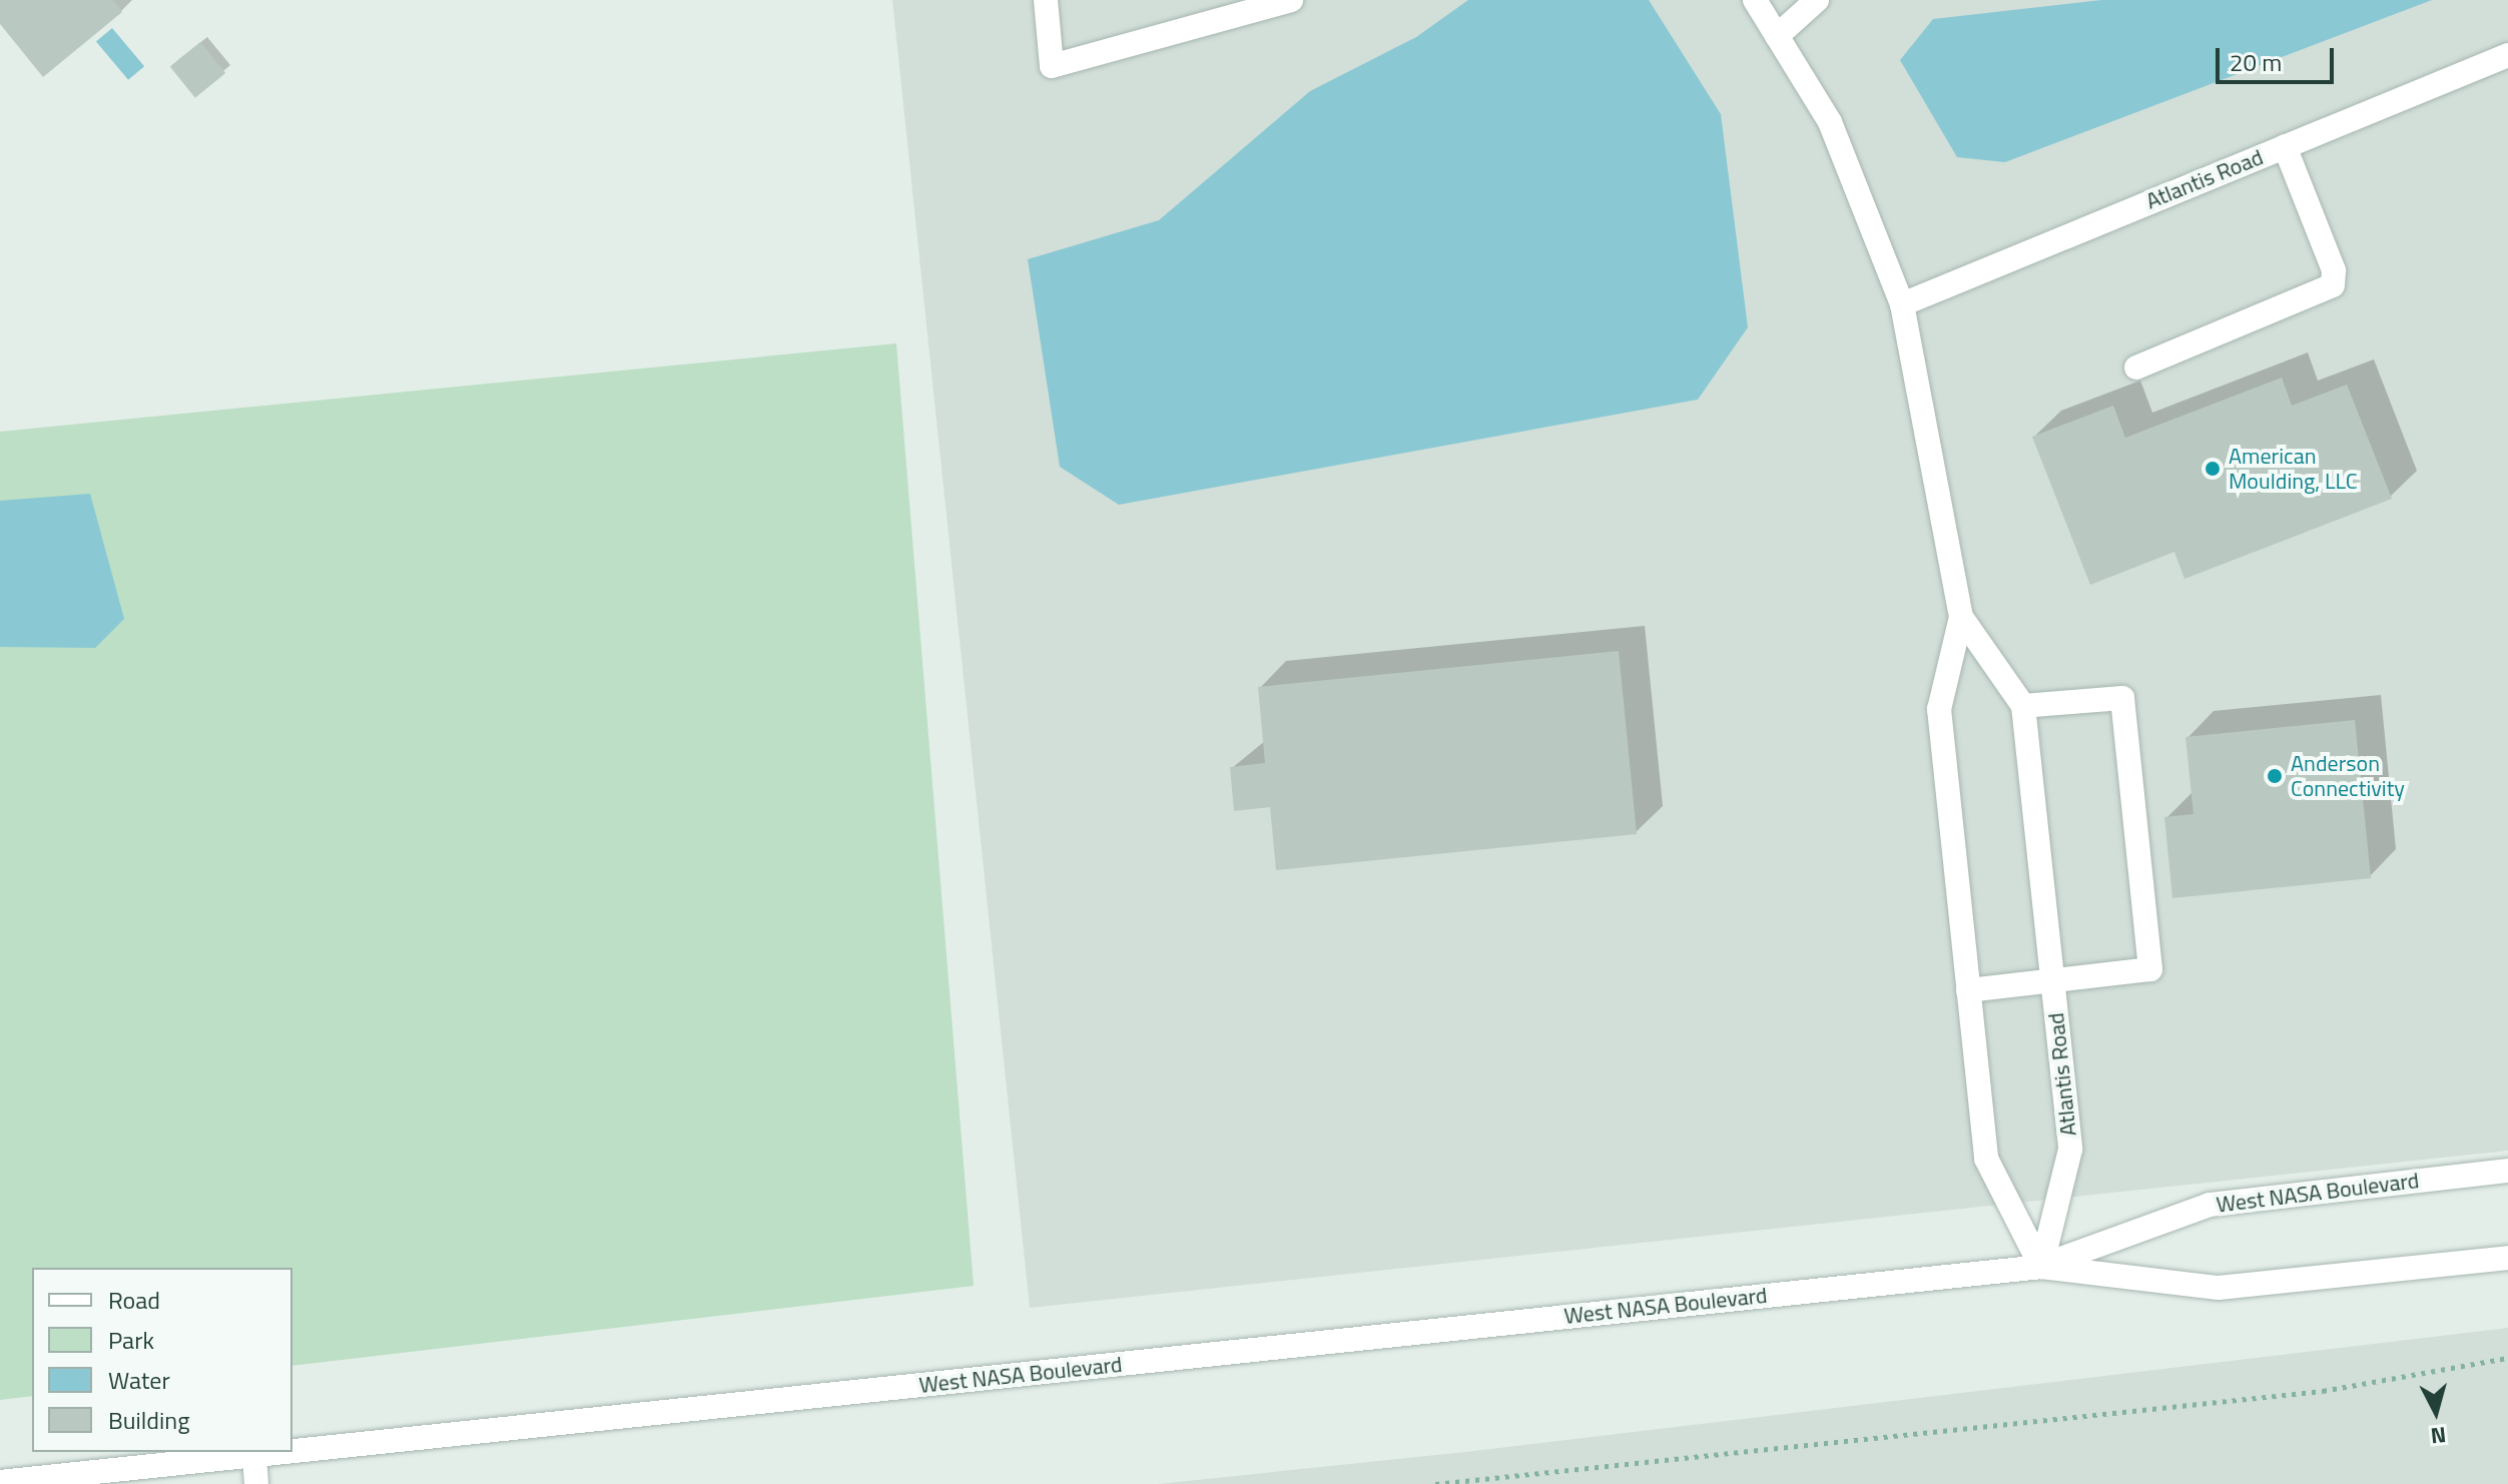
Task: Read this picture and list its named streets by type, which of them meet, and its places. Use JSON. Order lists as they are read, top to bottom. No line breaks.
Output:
{"streets":{"main road":["Atlantis Road","West NASA Boulevard"]},"crossings":[["Atlantis Road","West NASA Boulevard"]],"places":["American Moulding, LLC","Anderson Connectivity"],"legend":["Road","Park","Water","Building"],"scale_bar":"20 m","north":"bottom"}
